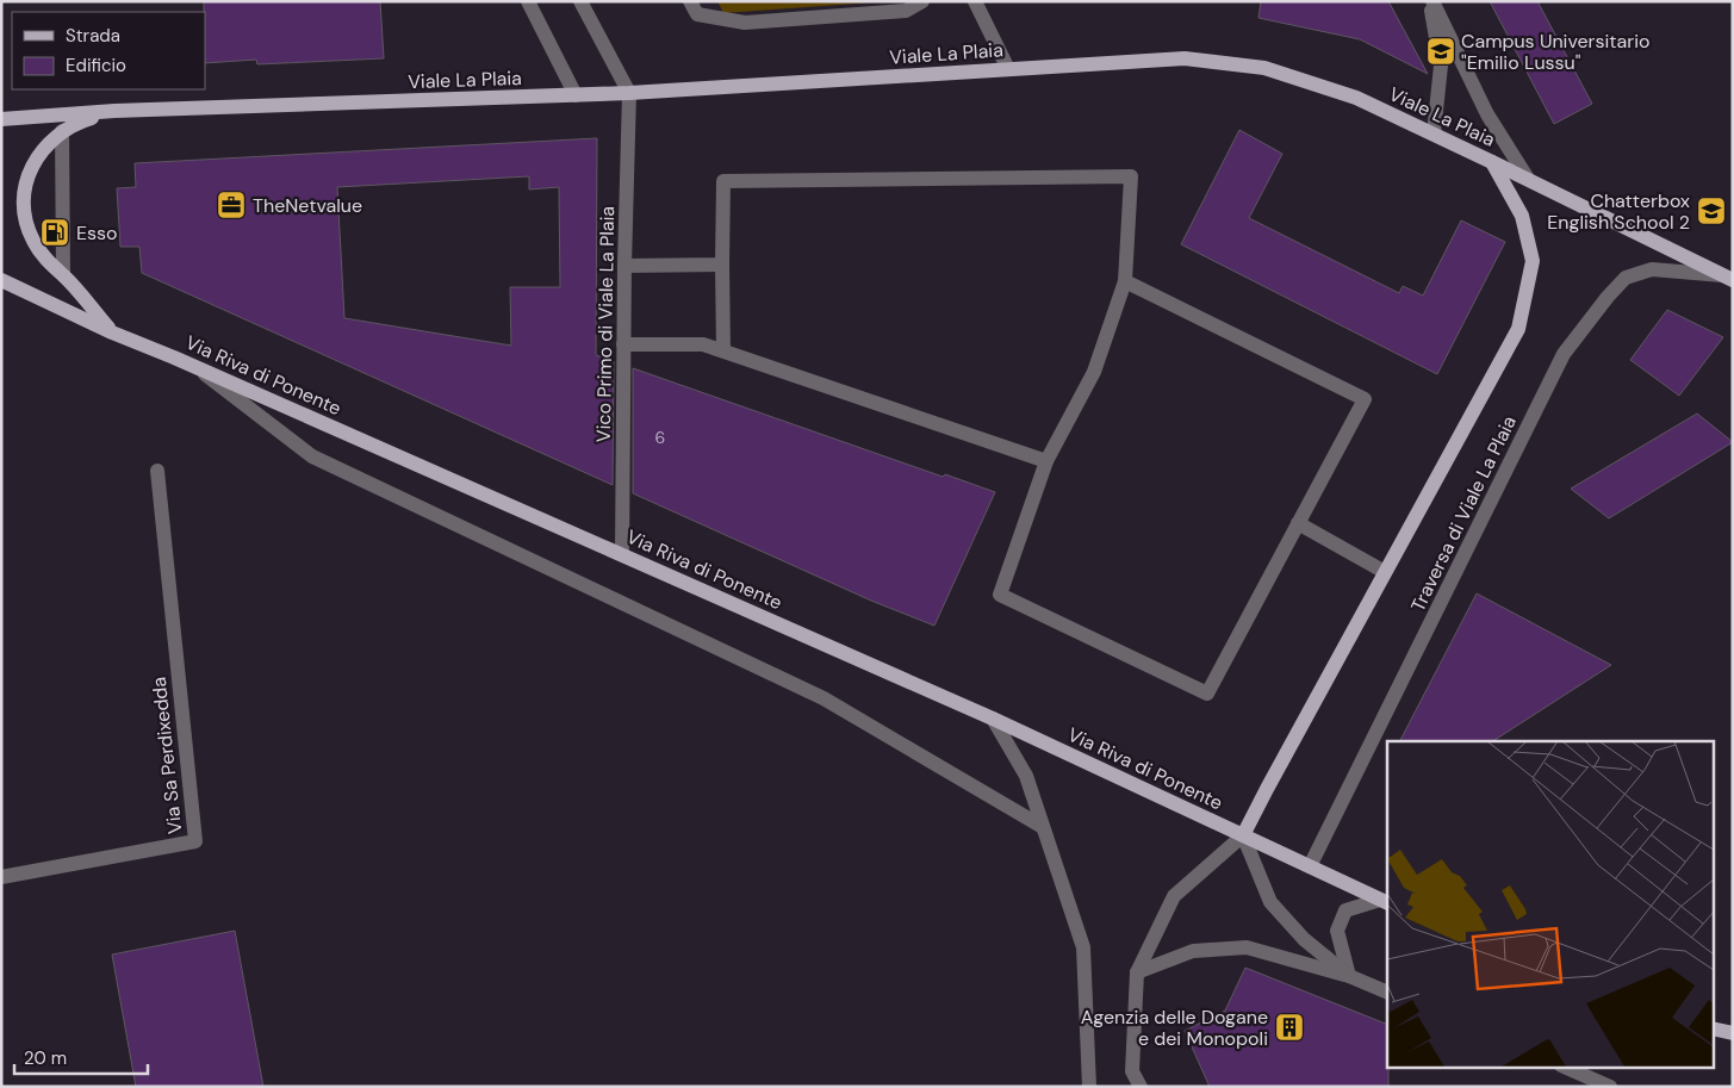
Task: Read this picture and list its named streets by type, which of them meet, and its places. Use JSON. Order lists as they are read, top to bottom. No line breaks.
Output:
{"streets":{"main road":["Viale La Plaia","Via Riva di Ponente","Traversa di Viale La Plaia"],"street":["Vico Primo di Viale La Plaia","Via Sa Perdixedda"]},"crossings":[["Viale La Plaia","Vico Primo di Viale La Plaia"],["Viale La Plaia","Via Riva di Ponente"],["Viale La Plaia","Traversa di Viale La Plaia"],["Vico Primo di Viale La Plaia","Via Riva di Ponente"],["Via Riva di Ponente","Traversa di Viale La Plaia"]],"places":{"school or university":["Campus Universitario \"Emilio Lussu\"","Chatterbox English School 2"],"office":["TheNetvalue"],"fuel station":["Esso"],"building":["Agenzia delle Dogane e dei Monopoli"]},"house_numbers":["6"],"legend":["Strada","Edificio"],"scale_bar":"20 m"}
